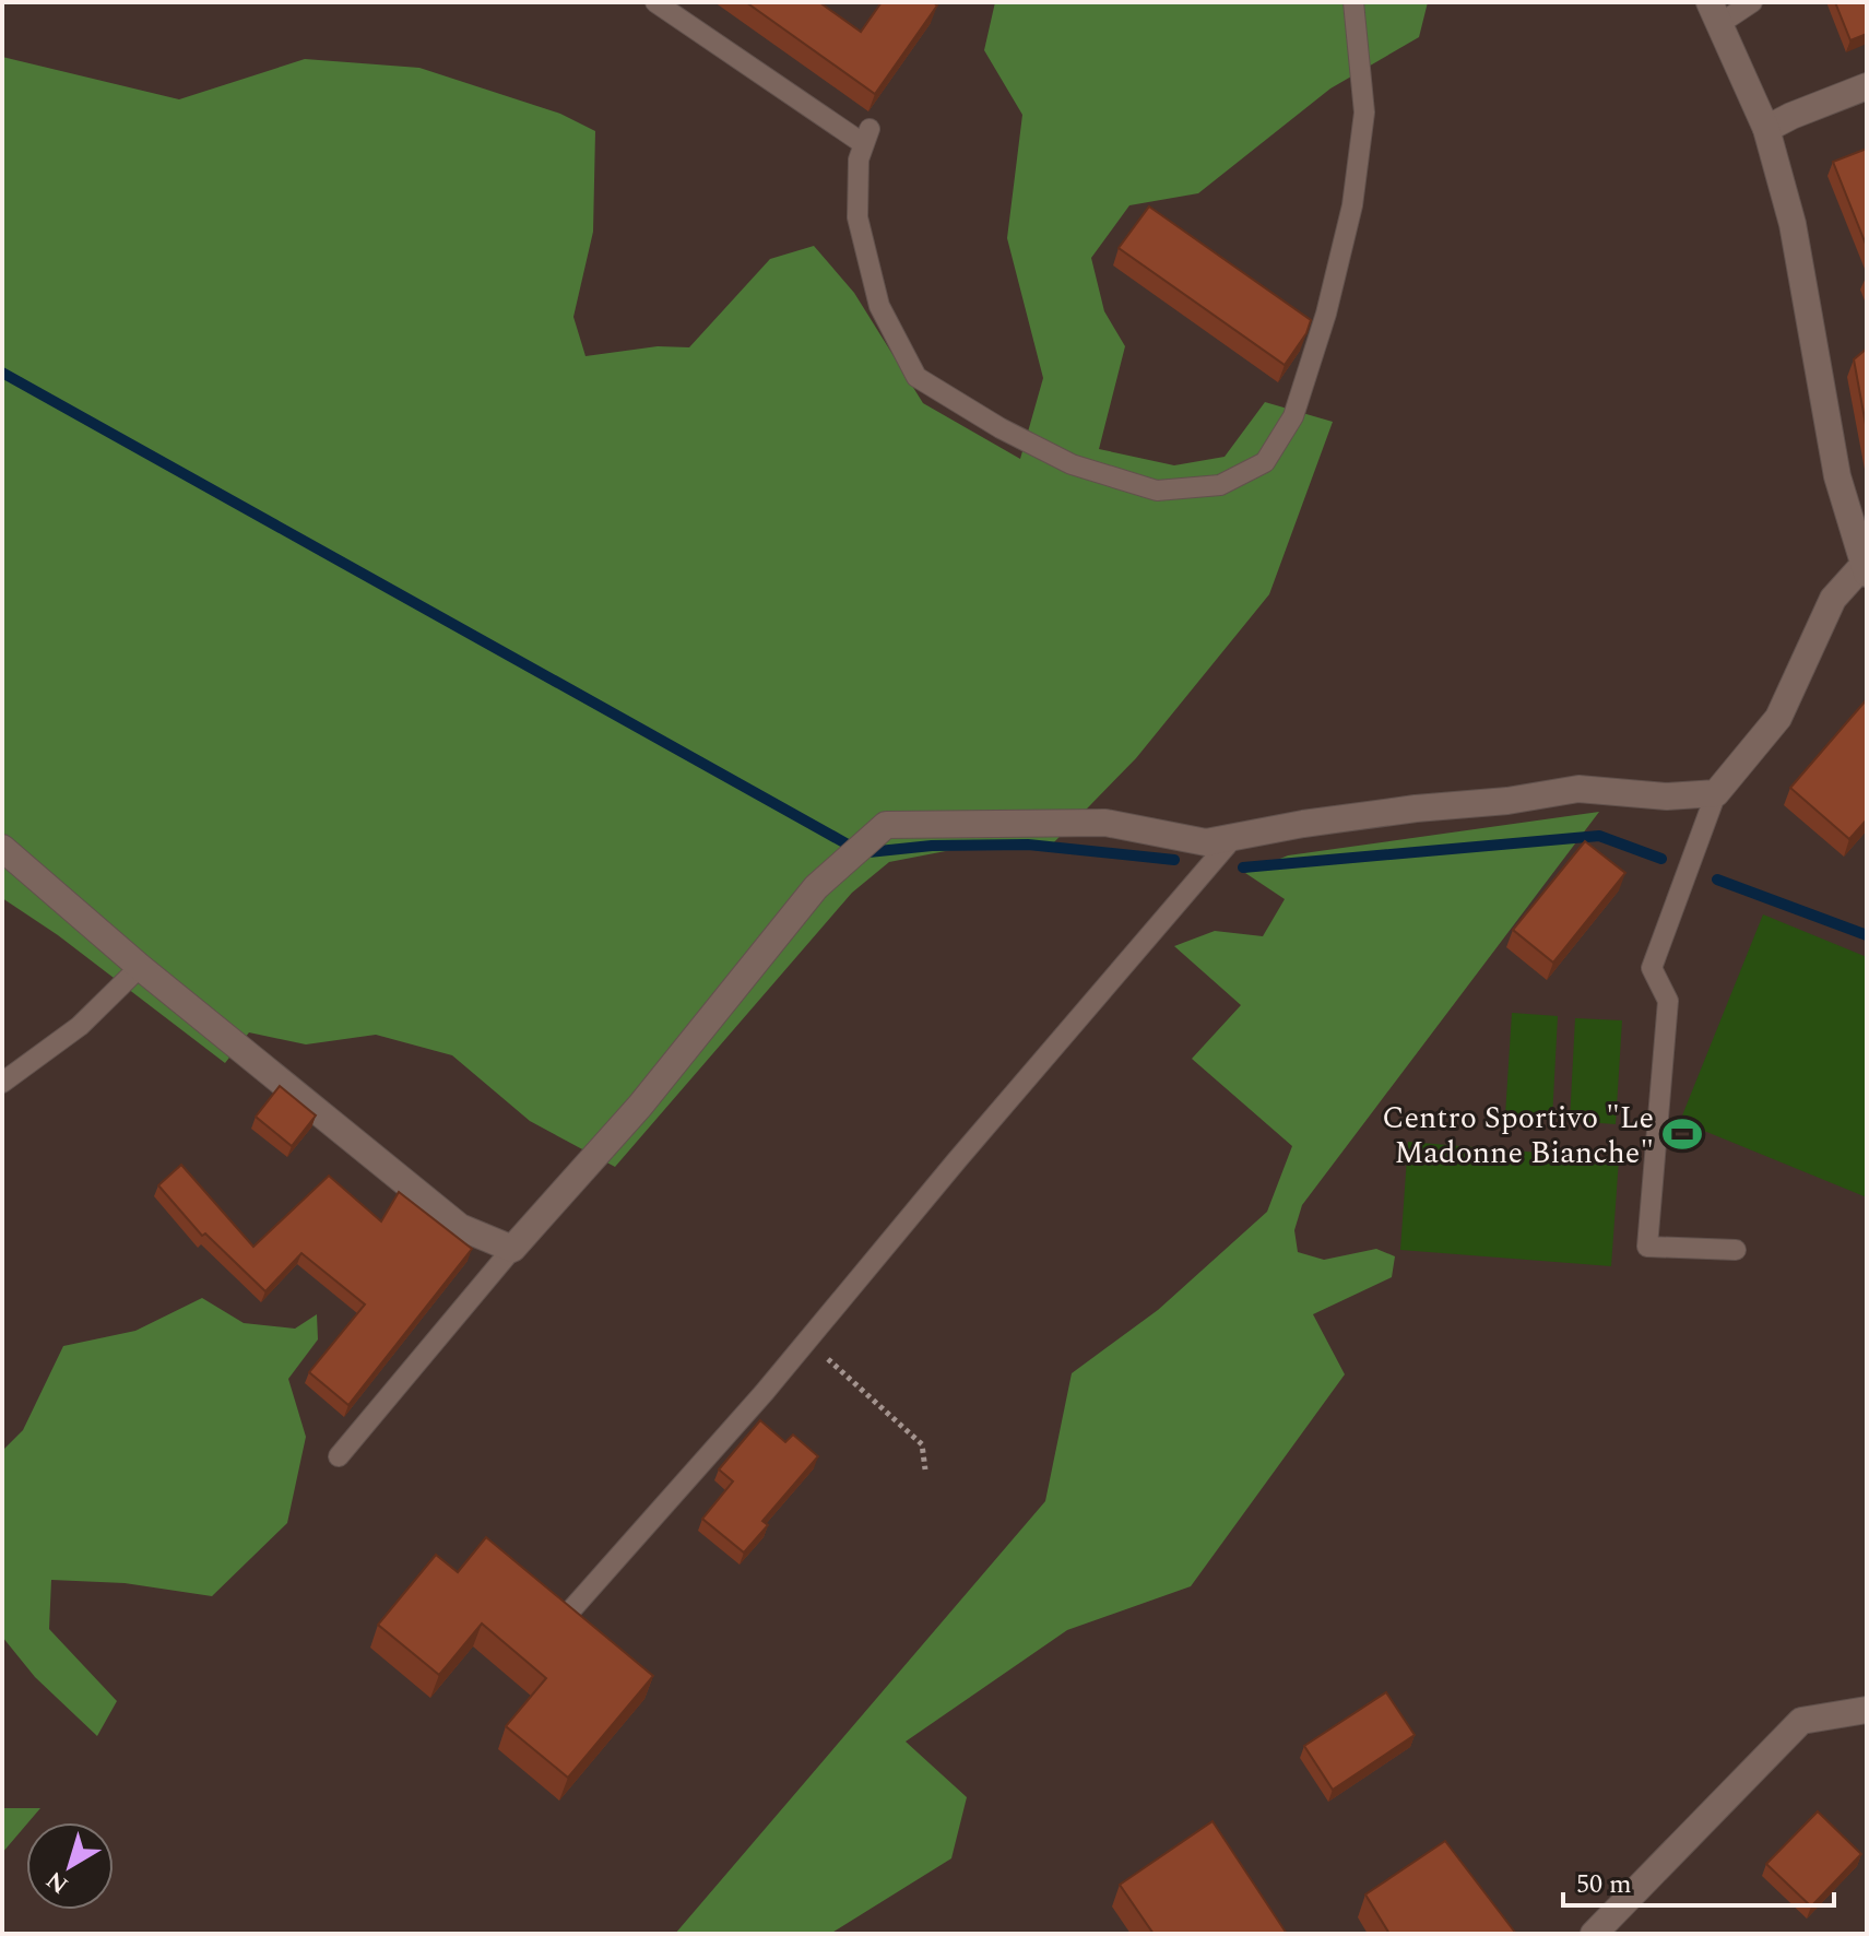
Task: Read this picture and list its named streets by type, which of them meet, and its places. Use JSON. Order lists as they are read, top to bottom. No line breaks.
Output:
{"places":{"sports":["Centro Sportivo \"Le Madonne Bianche\""]},"scale_bar":"50 m","north":"bottom left"}
